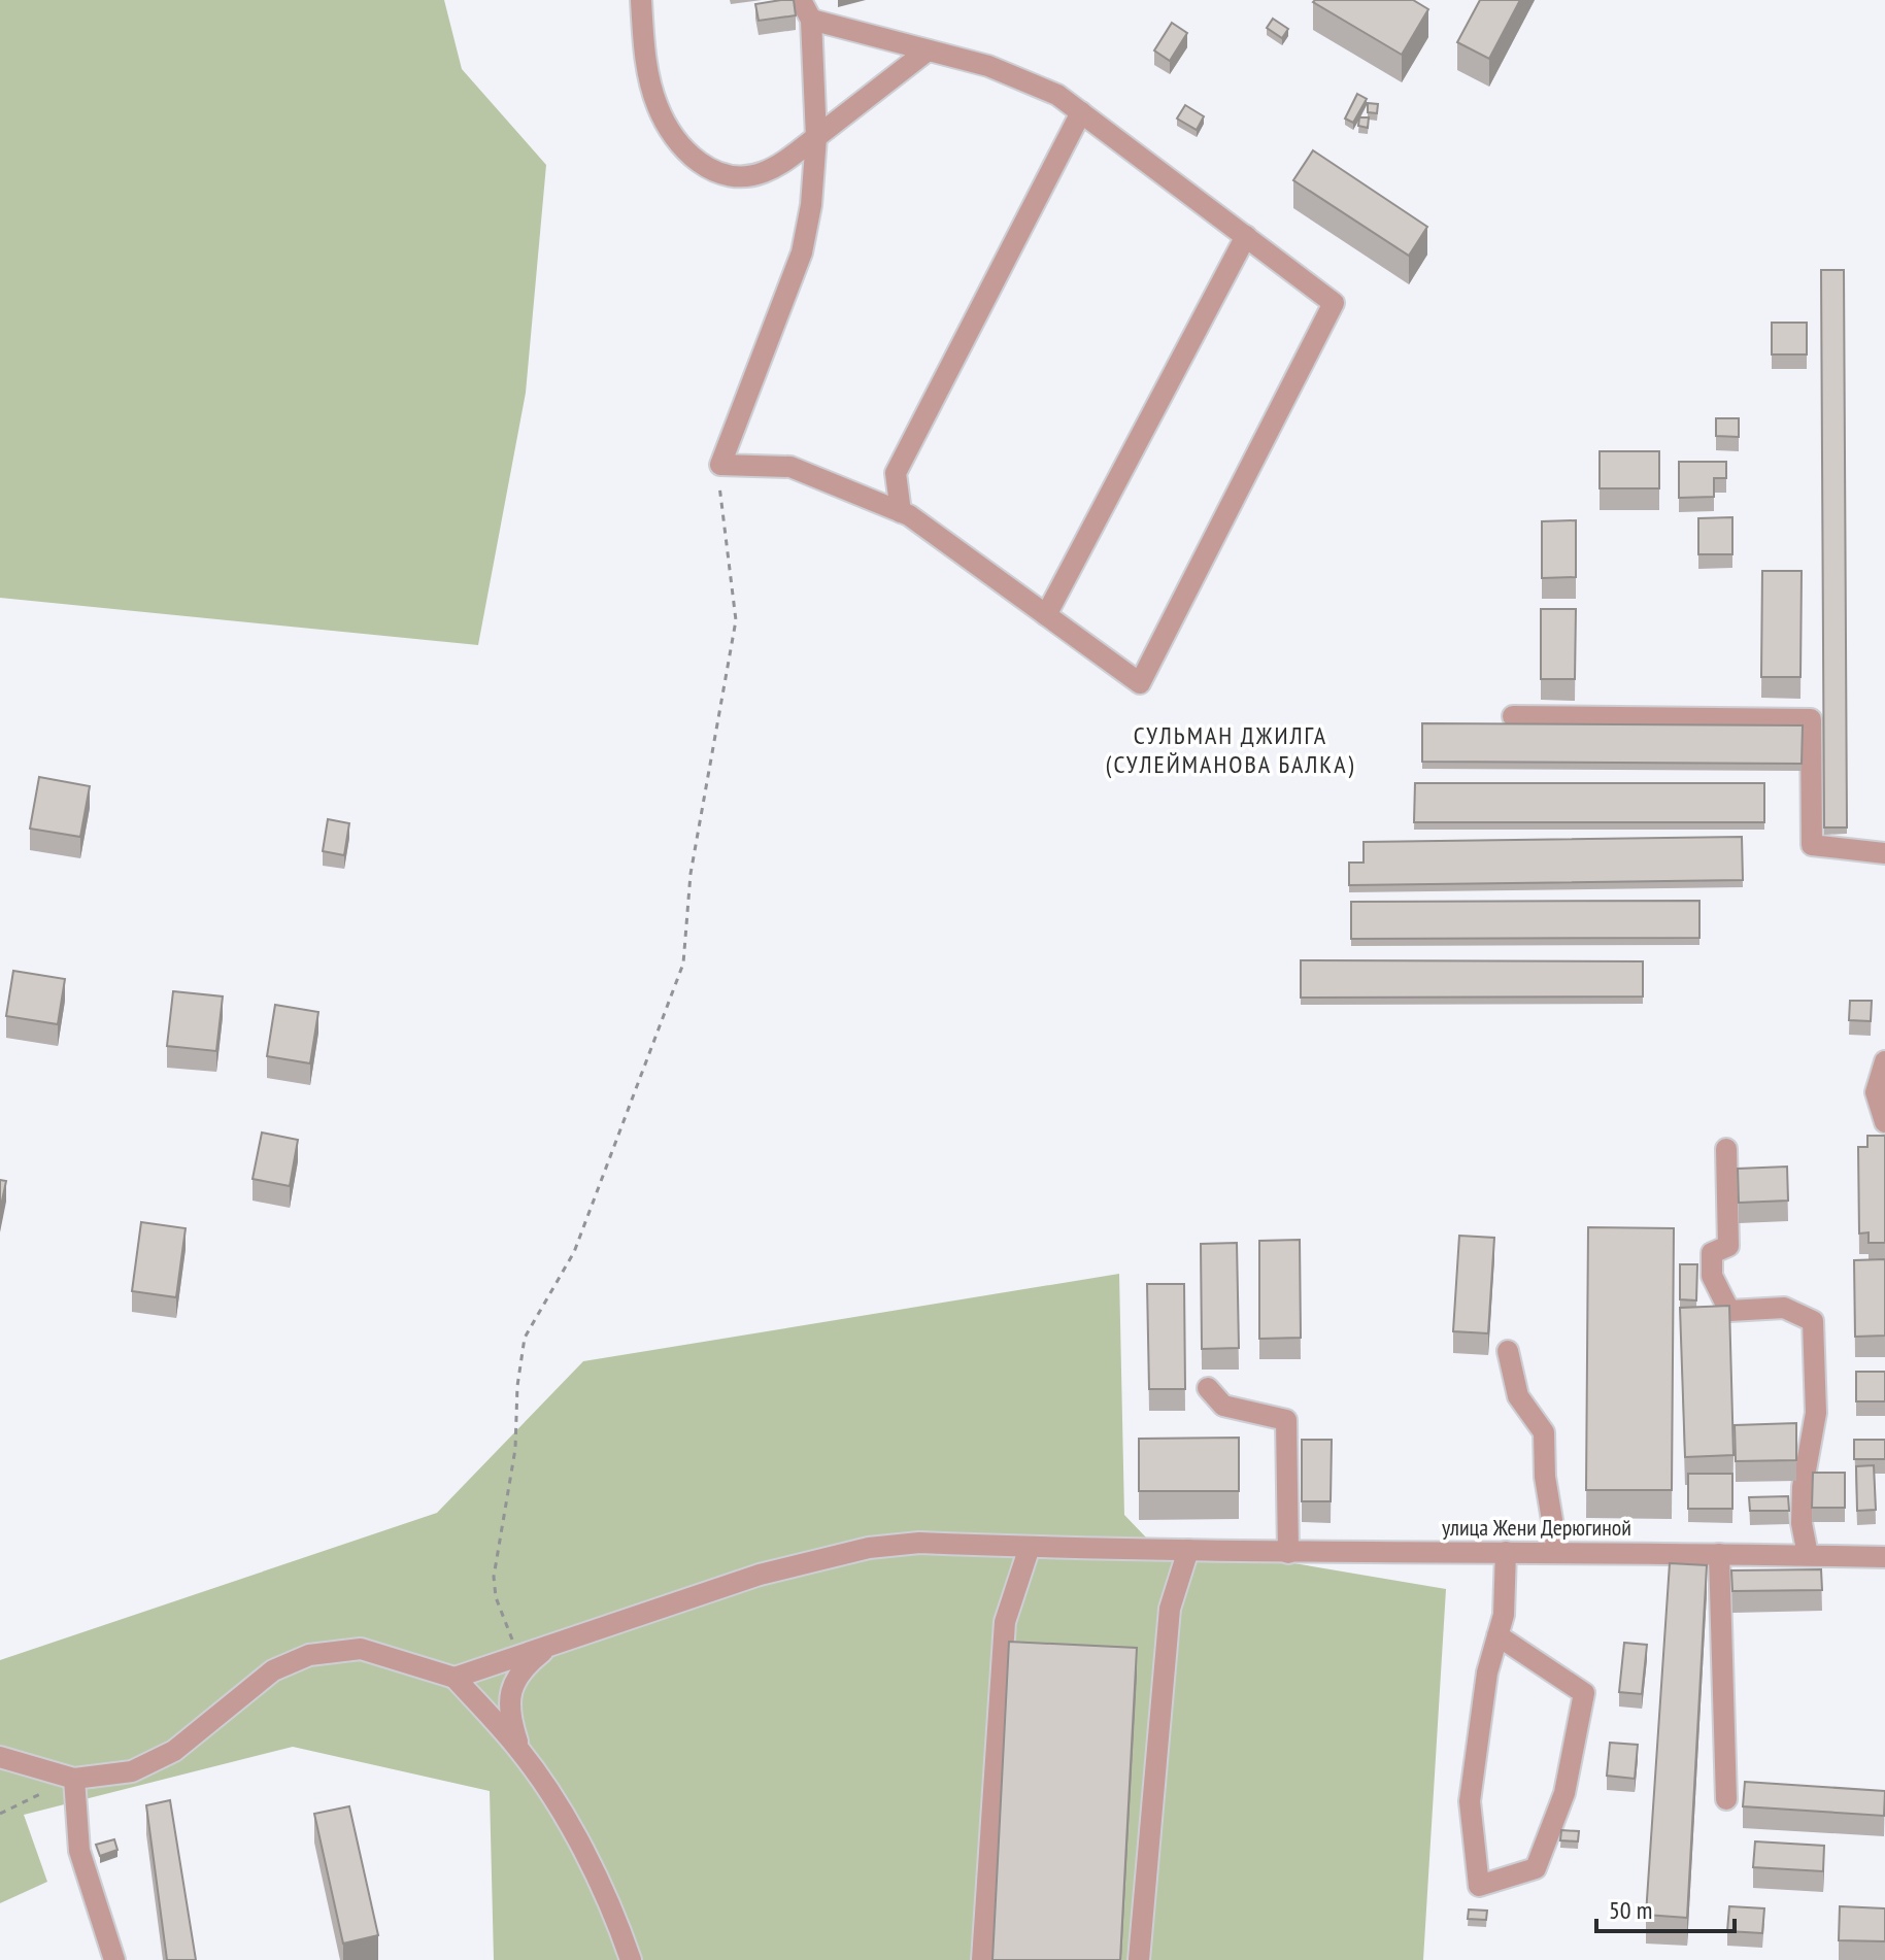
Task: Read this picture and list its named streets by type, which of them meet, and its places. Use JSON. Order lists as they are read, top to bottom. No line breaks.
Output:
{"streets":{"street":["улица Жени Дерюгиной"]},"districts":["СУЛЬМАН ДЖИЛГА (СУЛЕЙМАНОВА БАЛКА)"],"scale_bar":"50 m"}
